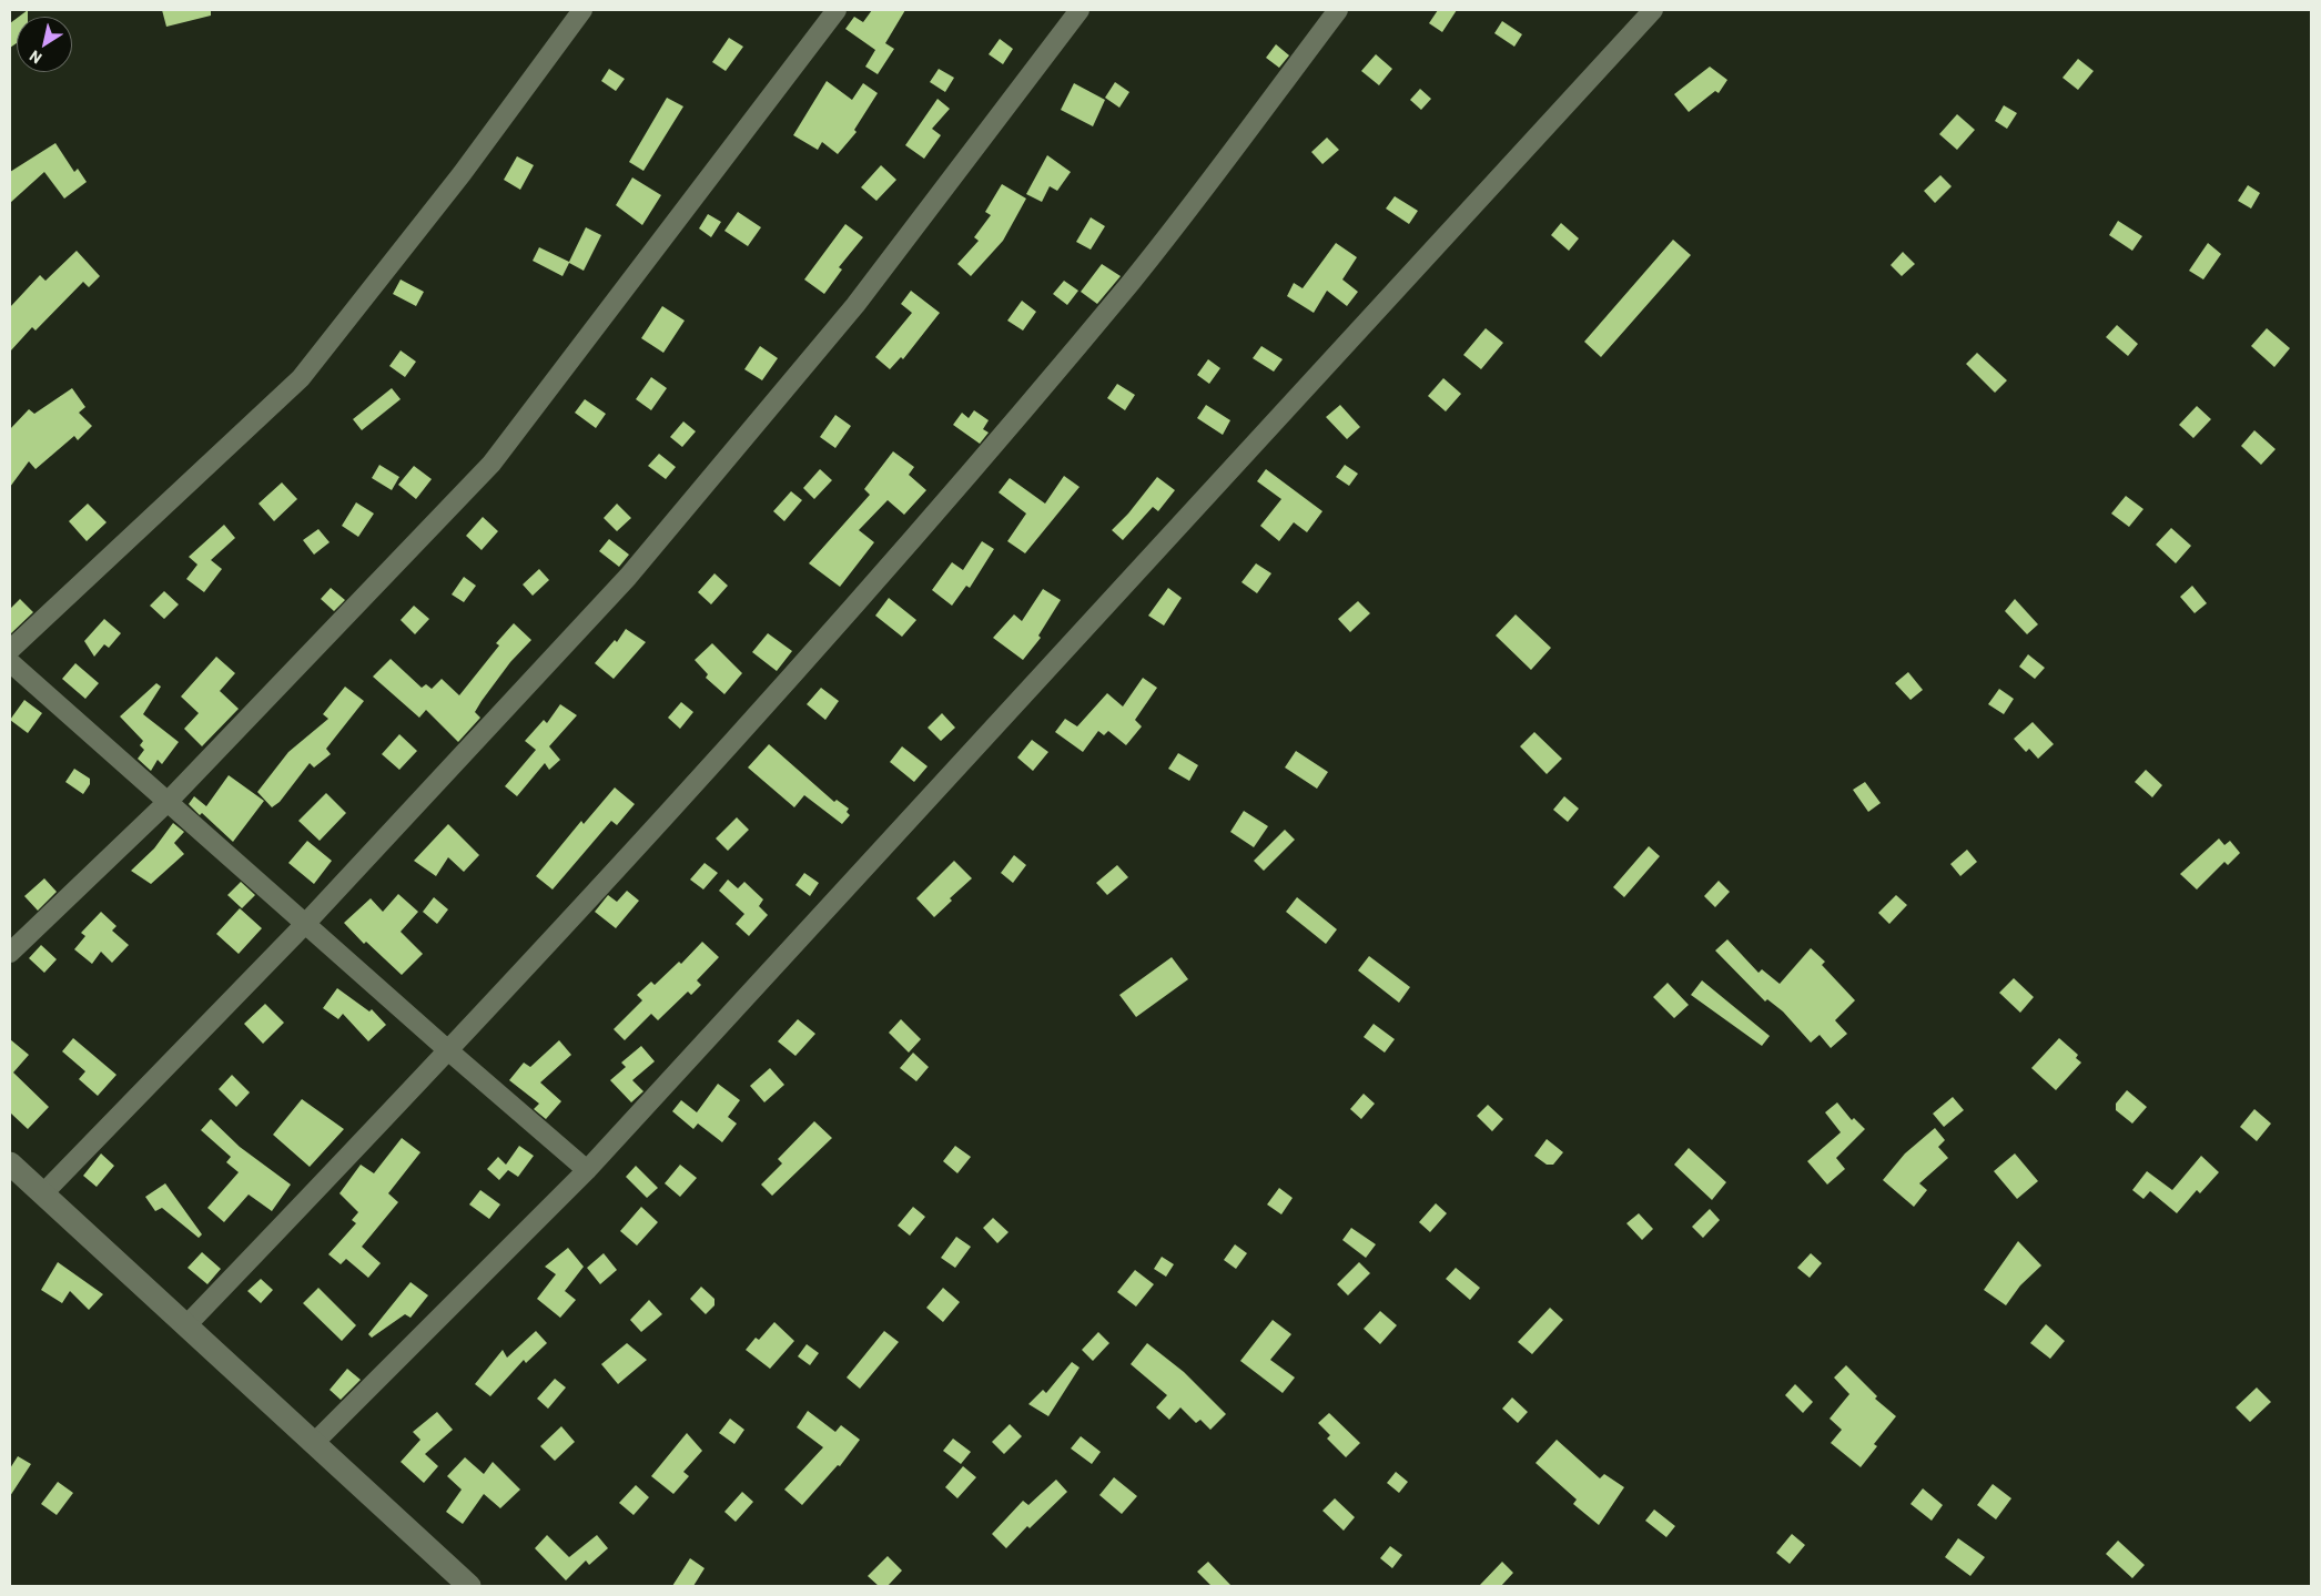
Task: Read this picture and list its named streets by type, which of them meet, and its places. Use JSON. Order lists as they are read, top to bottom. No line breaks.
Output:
{"north":"bottom left"}
